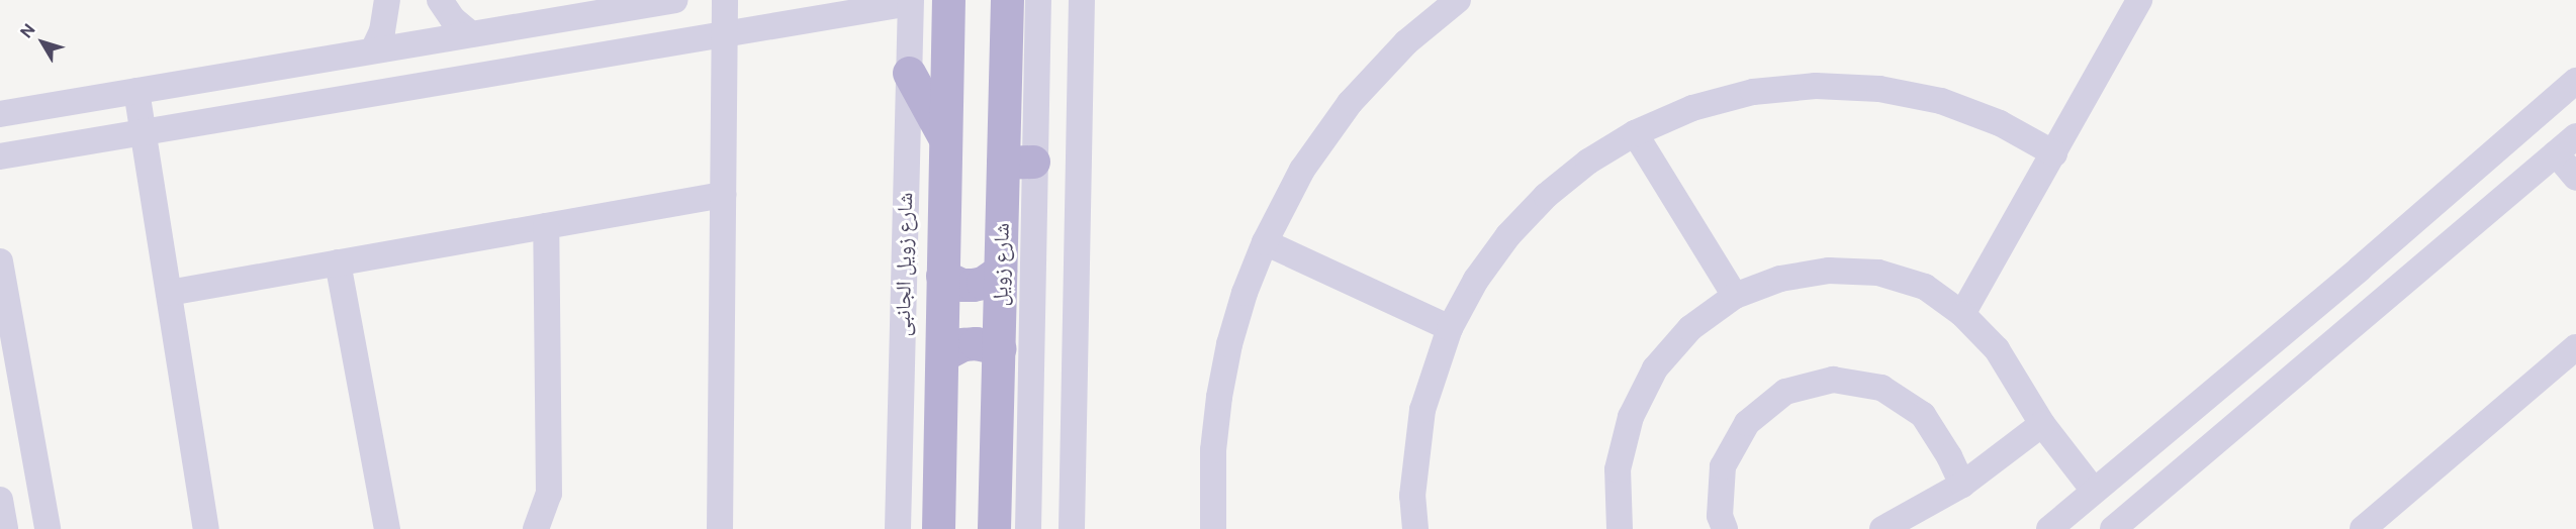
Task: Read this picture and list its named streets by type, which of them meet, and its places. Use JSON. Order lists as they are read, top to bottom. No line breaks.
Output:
{"streets":{"main road":["شارع زويل"],"street":["شارع زويل الجانبى"]},"north":"top left"}
